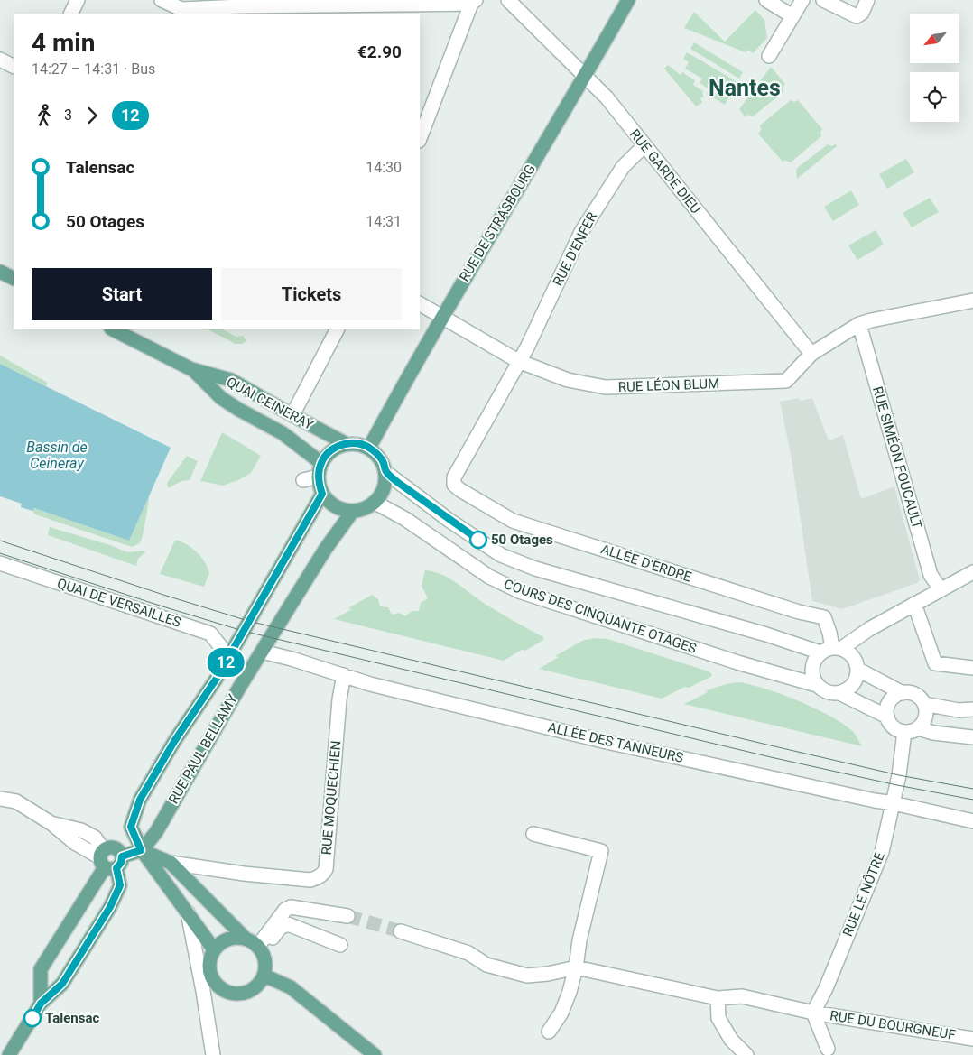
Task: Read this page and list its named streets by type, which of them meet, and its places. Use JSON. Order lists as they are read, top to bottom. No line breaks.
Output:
{"streets":{"main road":["RUE DE STRASBOURG","QUAI CEINERAY","RUE PAUL BELLAMY"],"street":["RUE GARDE DIEU","RUE D'ENFER","RUE LÉON BLUM","RUE SIMÉON FOUCAULT","ALLÉE D'ERDRE","QUAI DE VERSAILLES","COURS DES CINQUANTE OTAGES","ALLÉE DES TANNEURS","RUE MOQUECHIEN","RUE LE NÔTRE","RUE DU BOURGNEUF"]},"crossings":[["RUE GARDE DIEU","RUE DE STRASBOURG"],["RUE GARDE DIEU","RUE D'ENFER"],["RUE GARDE DIEU","RUE LÉON BLUM"],["RUE DE STRASBOURG","RUE LÉON BLUM"],["RUE DE STRASBOURG","QUAI CEINERAY"],["RUE DE STRASBOURG","COURS DES CINQUANTE OTAGES"],["RUE DE STRASBOURG","RUE PAUL BELLAMY"],["RUE D'ENFER","RUE LÉON BLUM"],["RUE D'ENFER","ALLÉE D'ERDRE"],["RUE LÉON BLUM","RUE SIMÉON FOUCAULT"],["QUAI CEINERAY","COURS DES CINQUANTE OTAGES"],["QUAI CEINERAY","RUE PAUL BELLAMY"],["ALLÉE D'ERDRE","COURS DES CINQUANTE OTAGES"],["QUAI DE VERSAILLES","RUE PAUL BELLAMY"],["COURS DES CINQUANTE OTAGES","RUE PAUL BELLAMY"],["COURS DES CINQUANTE OTAGES","RUE LE NÔTRE"],["ALLÉE DES TANNEURS","RUE PAUL BELLAMY"],["ALLÉE DES TANNEURS","RUE MOQUECHIEN"],["ALLÉE DES TANNEURS","RUE LE NÔTRE"],["RUE LE NÔTRE","RUE DU BOURGNEUF"]],"districts":["Nantes"],"water":["Bassin de Ceineray"],"places":["50 Otages","Talensac"],"lines":["bus line 12"],"north":"bottom left","page":{"on_map":"12","heading":["4 min","14:27 – 14:31 · Bus","€2.90"],"legs":["3","12"],"list":[{"name":"Talensac","value":"14:30"},{"name":"50 Otages","value":"14:31"}],"buttons":["Start","Tickets"]}}
